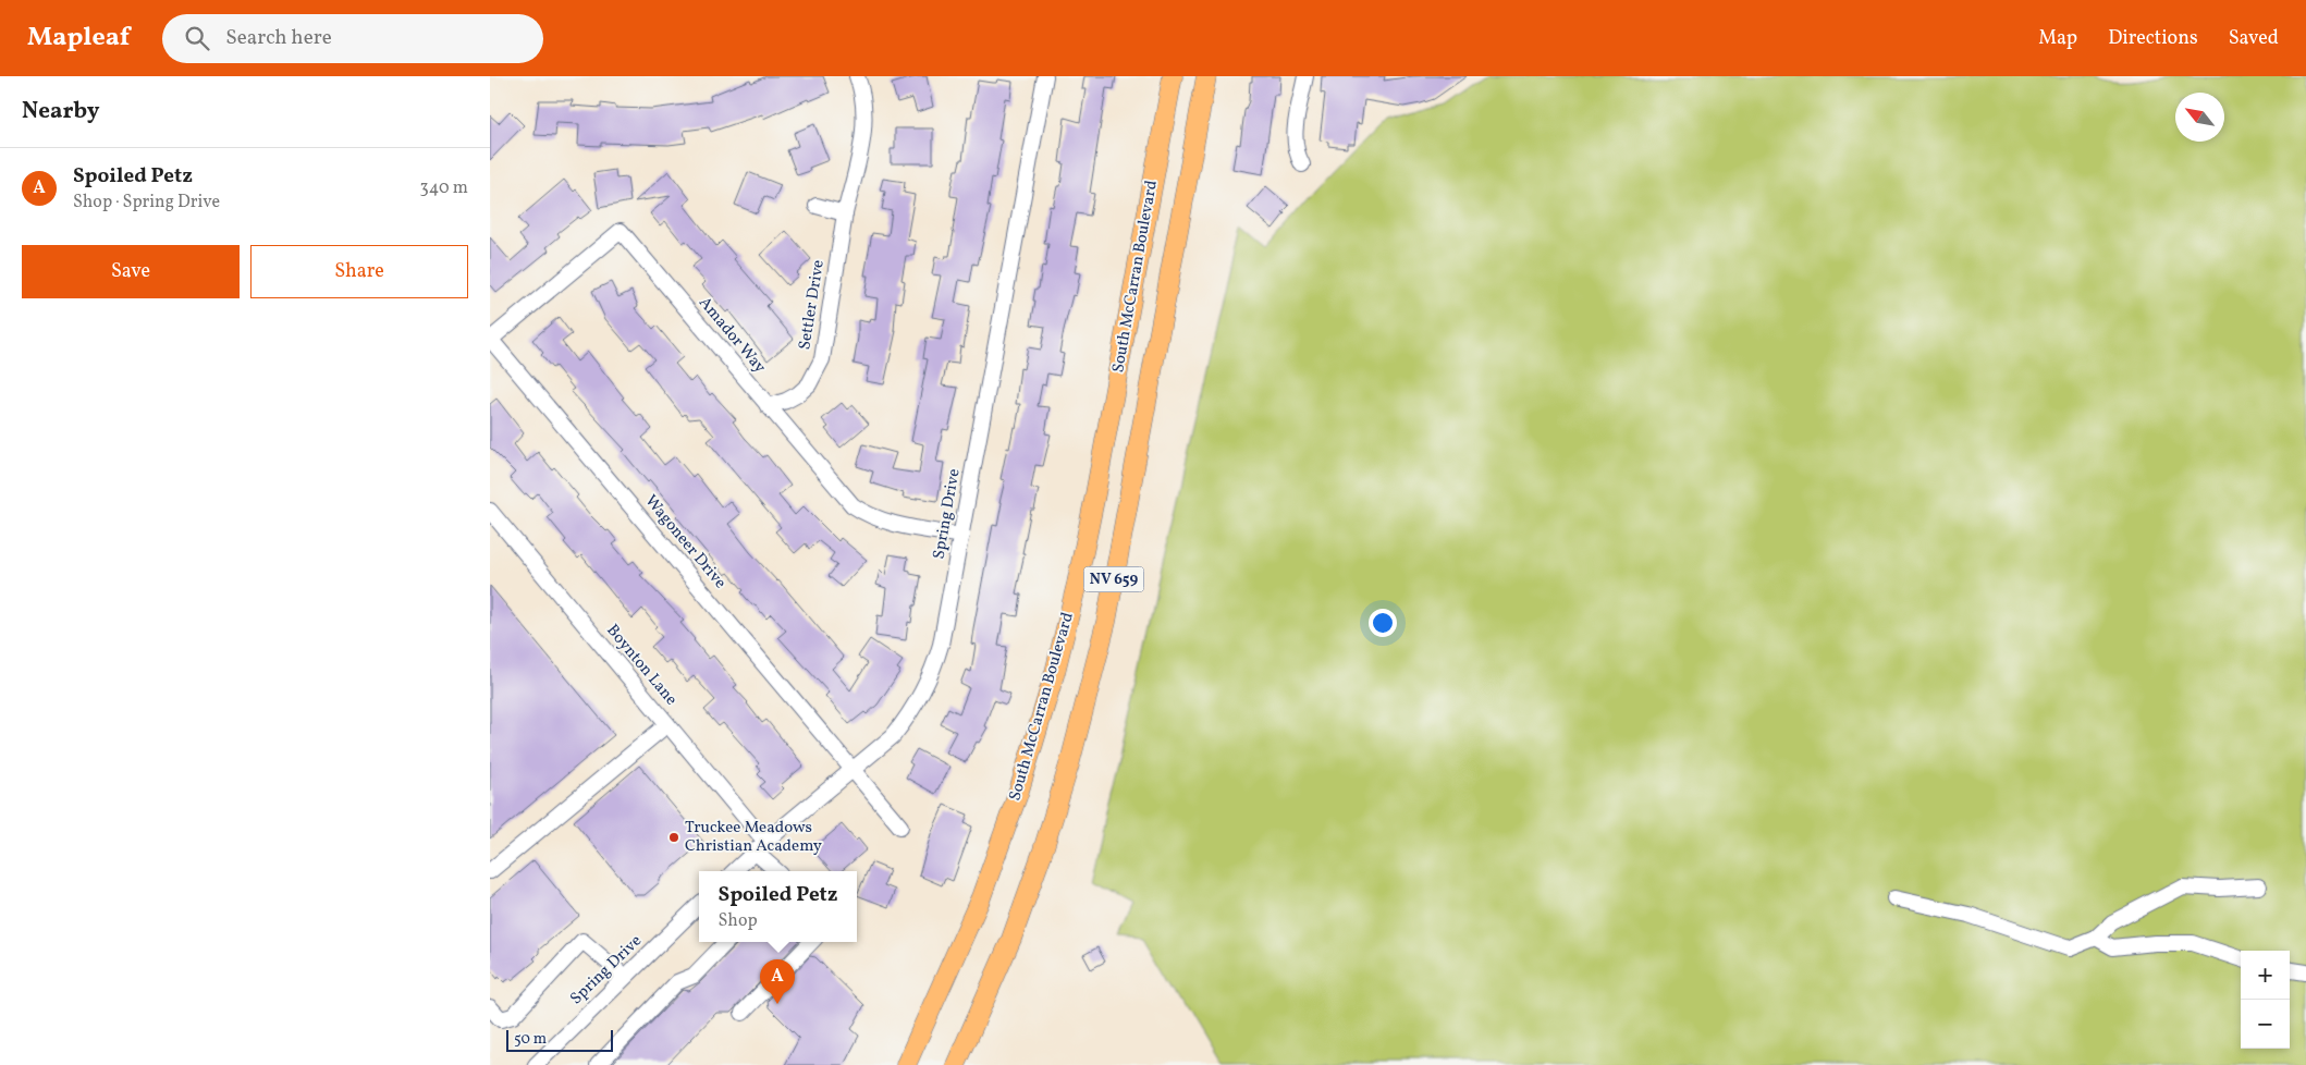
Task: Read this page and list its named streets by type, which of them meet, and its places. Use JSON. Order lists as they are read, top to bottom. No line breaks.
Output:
{"streets":{"main road":["South McCarran Boulevard","NV 659"],"street":["Settler Drive","Amador Way","Spring Drive","Wagoneer Drive","Boynton Lane"]},"crossings":[["Settler Drive","Amador Way"],["Amador Way","Spring Drive"],["Amador Way","Wagoneer Drive"],["Spring Drive","Wagoneer Drive"],["Spring Drive","Boynton Lane"]],"places":["Truckee Meadows Christian Academy"],"scale_bar":"50 m","north":"top left","page":{"header":"Mapleaf","search":"Search here","nav":["Map","Directions","Saved"],"heading":"Nearby","list":[{"mark":"A","name":"Spoiled Petz","note":"Shop · Spring Drive","value":"340 m"}],"buttons":["Save","Share"],"popup":["Spoiled Petz","Shop"],"map_buttons":["+","−"],"pins":"A","scale":"50 m"}}
